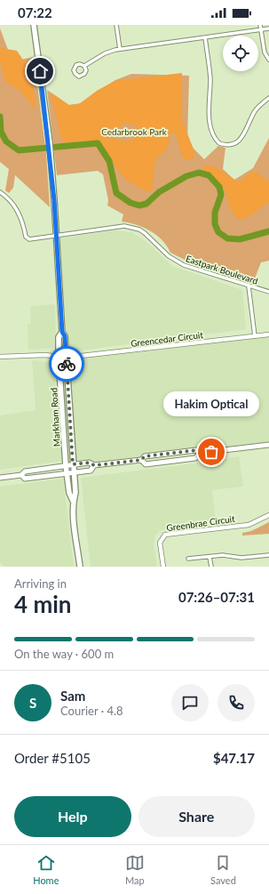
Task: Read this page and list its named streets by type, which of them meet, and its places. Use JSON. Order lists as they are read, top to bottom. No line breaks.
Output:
{"streets":{"main road":["Markham Road"],"street":["Eastpark Boulevard","Greencedar Circuit","Greenbrae Circuit"]},"crossings":[["Eastpark Boulevard","Markham Road"],["Greencedar Circuit","Markham Road"]],"parks":["Cedarbrook Park"],"places":["Hakim Optical"],"page":{"status":"07:22","bubble":"Hakim Optical","heading":["4 min","Arriving in","07:26–07:31"],"panel":["Sam","Courier · 4.8","Order #5105","$47.17"],"bar":"On the way · 600 m","round":"S","buttons":["Help","Share"],"tabs":["Home","Map","Saved"]}}
